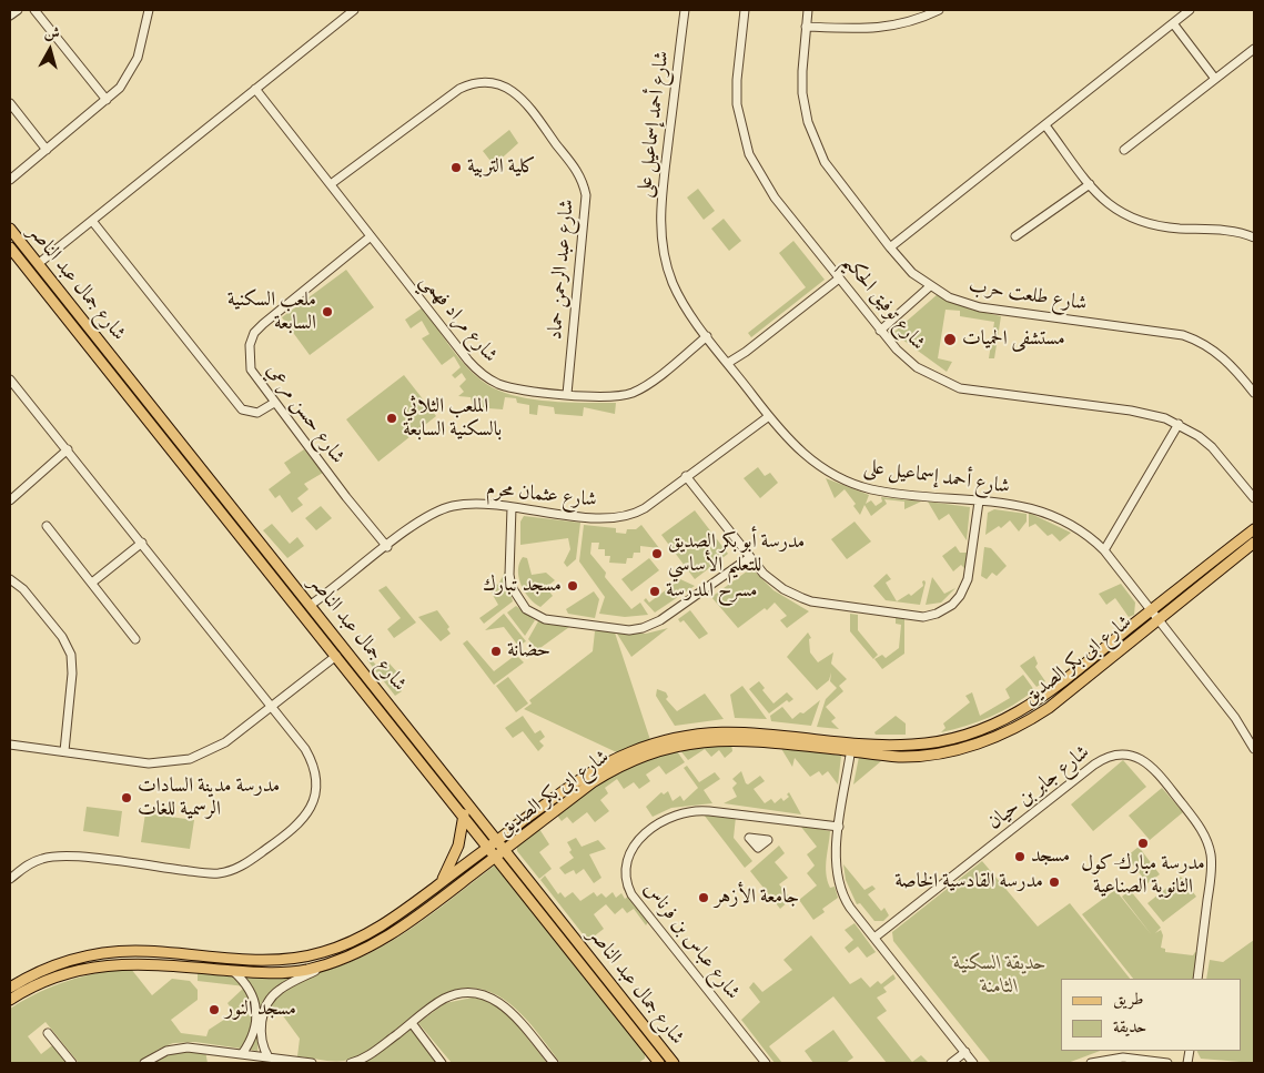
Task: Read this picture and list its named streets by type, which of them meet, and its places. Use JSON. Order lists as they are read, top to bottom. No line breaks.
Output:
{"streets":{"main road":["شارع جمال عبد الناصر","شارع ابى بكر الصديق"],"street":["شارع أحمد إسماعيل على","شارع عبد الرحمن حماد","شارع طلعت حرب","شارع توفيق الحكيم","شارع مراد فهمي","شارع حسن مرعي","شارع عثمان محرم","شارع جابر بن حيان","شارع عباس بن فرناس"]},"crossings":[["شارع أحمد إسماعيل على","شارع مراد فهمي"],["شارع أحمد إسماعيل على","شارع عثمان محرم"],["شارع أحمد إسماعيل على","شارع ابى بكر الصديق"],["شارع عبد الرحمن حماد","شارع مراد فهمي"],["شارع جمال عبد الناصر","شارع عثمان محرم"],["شارع جمال عبد الناصر","شارع ابى بكر الصديق"],["شارع مراد فهمي","شارع حسن مرعي"],["شارع حسن مرعي","شارع عثمان محرم"]],"parks":["حديقة السكنية الثامنة"],"places":["كلية التربية","ملعب السكنية السابعة","مستشفى الحميات","الملعب الثلاثي بالسكنية السابعة","مدرسة أبو بكر الصديق للتعليم الأساسي","مسجد تبارك","مسرح المدرسة","حضانة","مدرسة مدينة السادات الرسمية للغات","مدرسة مبارك-كول الثانوية الصناعية","مسجد","مدرسة القادسية الخاصة","جامعة الأزهر","مسجد النور"],"legend":["طريق","حديقة"],"north":"top"}
